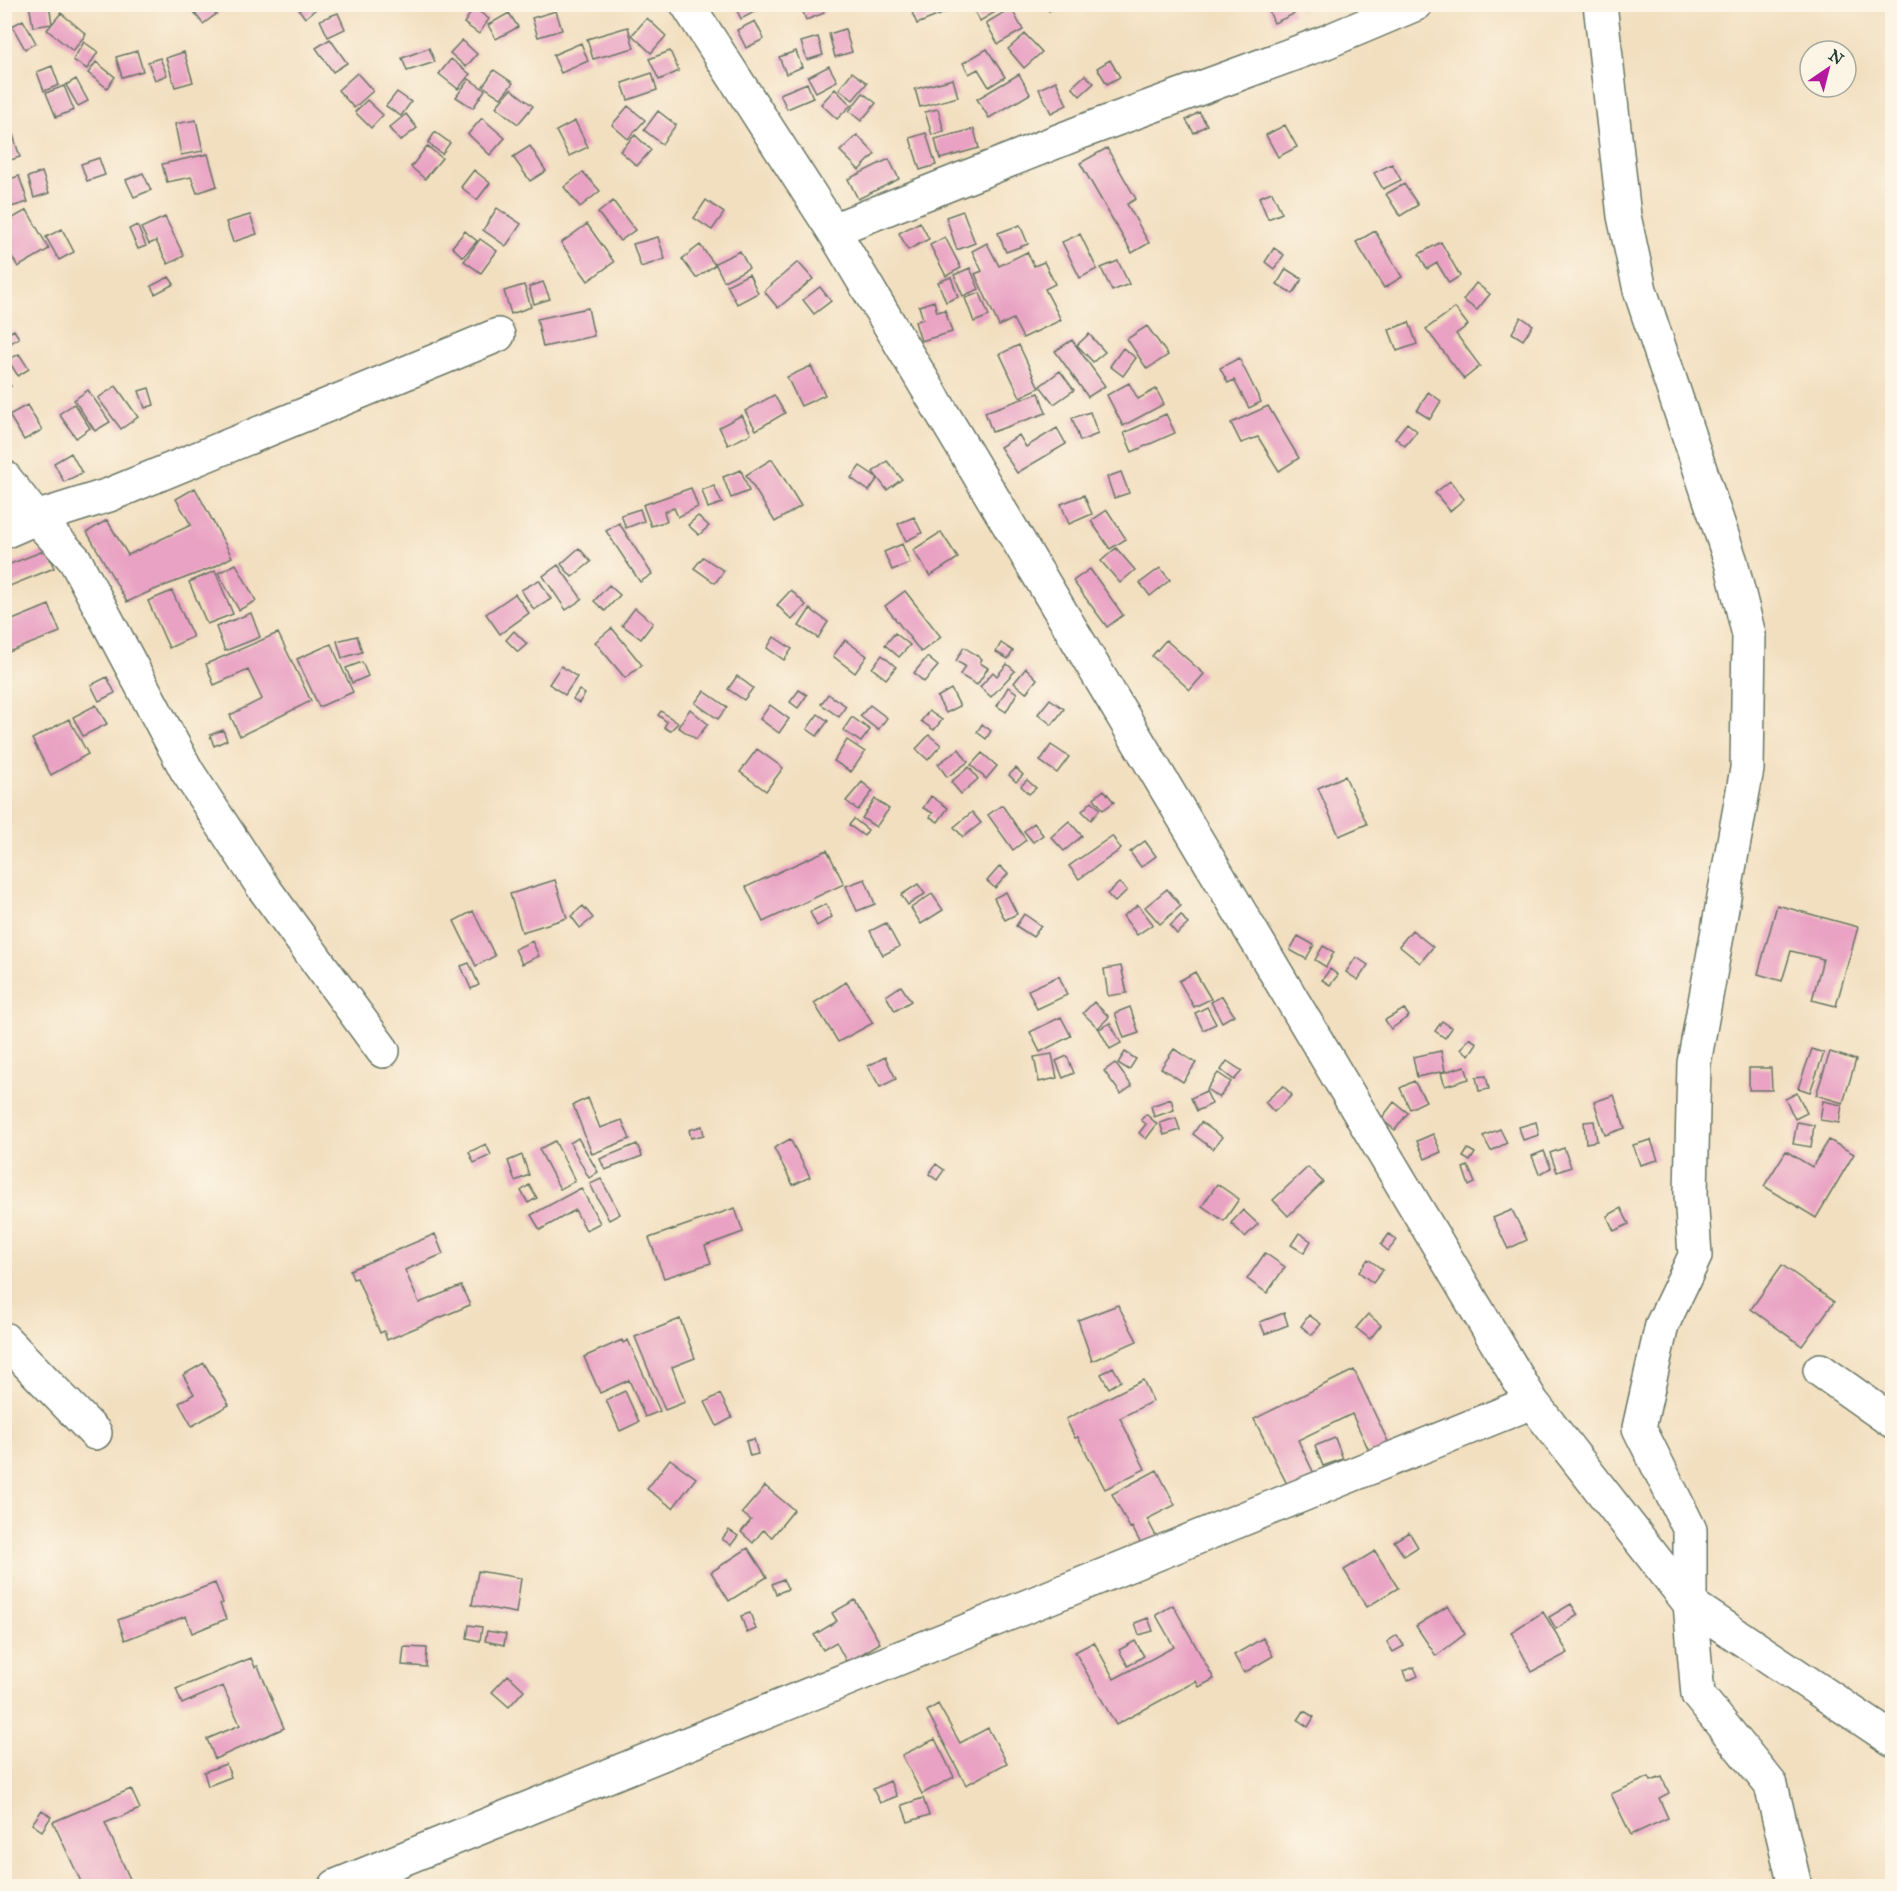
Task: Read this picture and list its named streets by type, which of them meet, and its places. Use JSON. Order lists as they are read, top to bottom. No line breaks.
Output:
{"north":"top right"}
